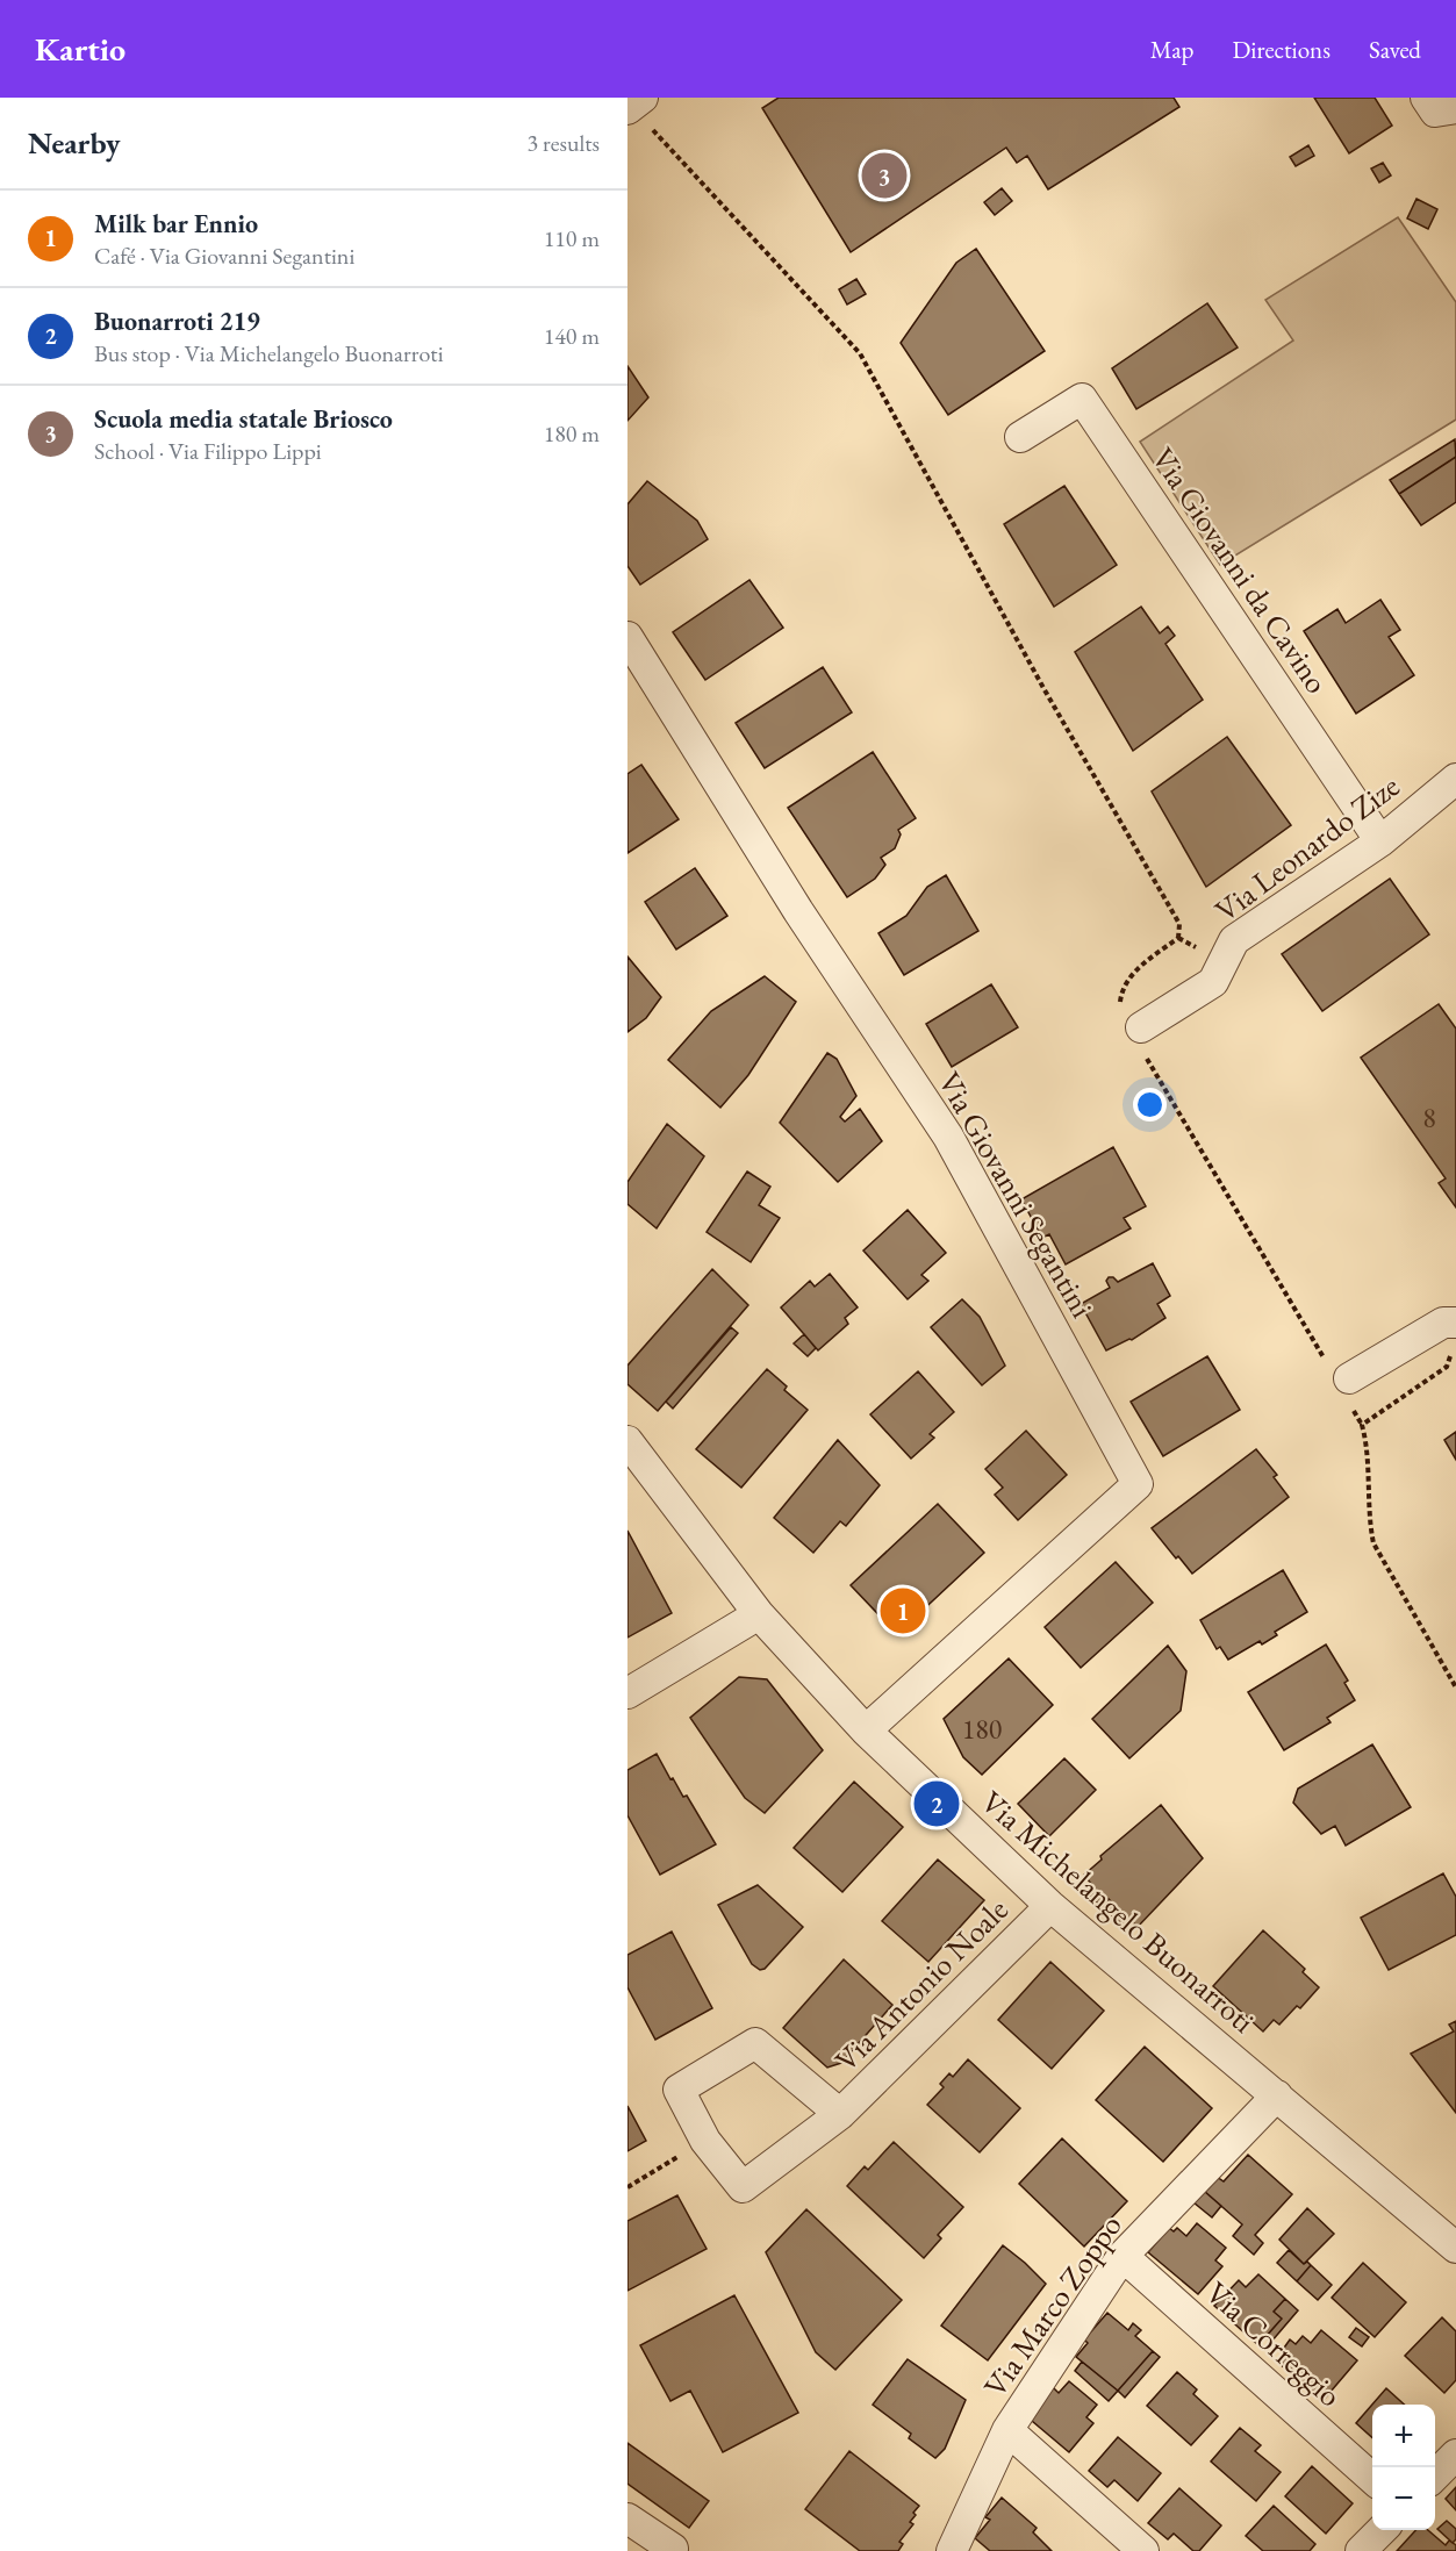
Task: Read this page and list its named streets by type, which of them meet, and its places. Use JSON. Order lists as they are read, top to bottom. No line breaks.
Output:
{"streets":{"street":["Via Giovanni da Cavino","Via Leonardo Zize","Via Giovanni Segantini","Via Michelangelo Buonarroti","Via Antonio Noale","Via Marco Zoppo","Via Correggio"]},"crossings":[["Via Giovanni da Cavino","Via Leonardo Zize"],["Via Giovanni Segantini","Via Michelangelo Buonarroti"],["Via Michelangelo Buonarroti","Via Antonio Noale"],["Via Michelangelo Buonarroti","Via Marco Zoppo"],["Via Marco Zoppo","Via Correggio"]],"house_numbers":["8","180"],"page":{"header":"Kartio","nav":["Map","Directions","Saved"],"heading":["Nearby","3 results"],"pins":["3","1","2"],"list":[{"mark":"1","name":"Milk bar Ennio","note":"Café · Via Giovanni Segantini","value":"110 m"},{"mark":"2","name":"Buonarroti 219","note":"Bus stop · Via Michelangelo Buonarroti","value":"140 m"},{"mark":"3","name":"Scuola media statale Briosco","note":"School · Via Filippo Lippi","value":"180 m"}],"map_buttons":["+","−"]}}
